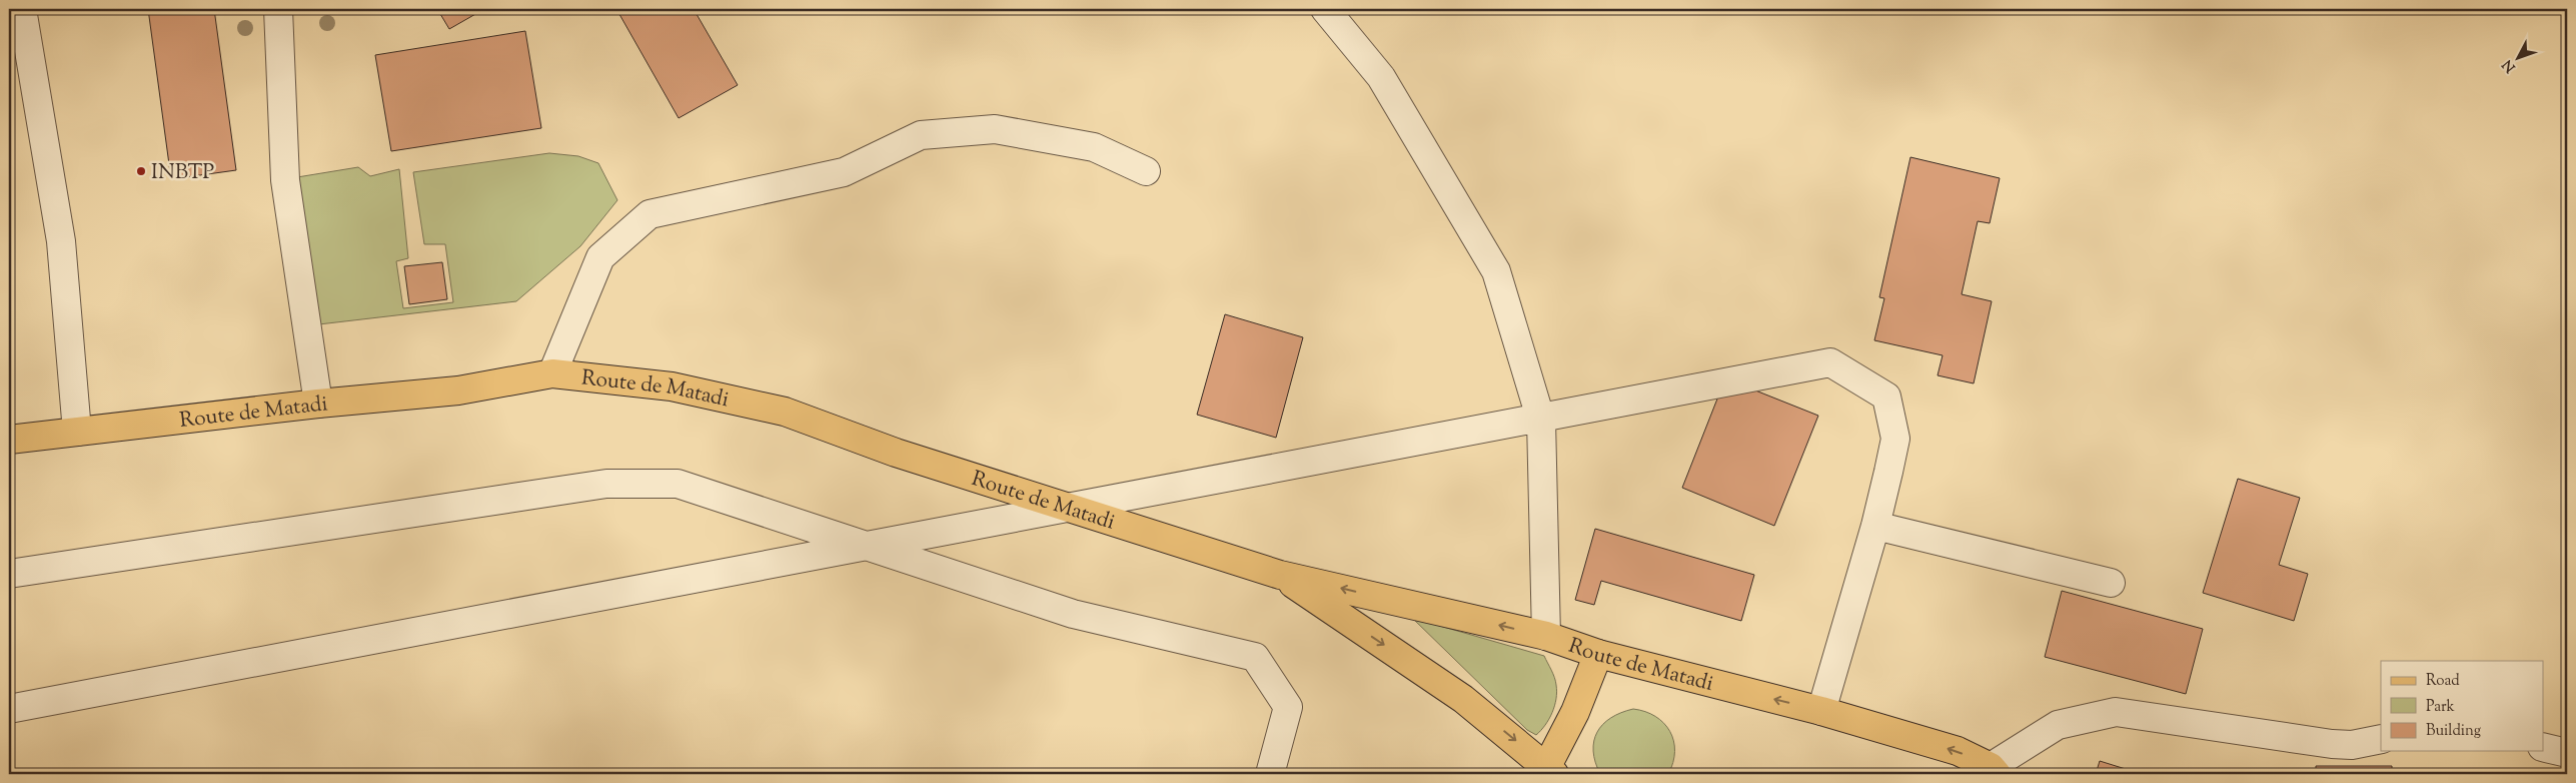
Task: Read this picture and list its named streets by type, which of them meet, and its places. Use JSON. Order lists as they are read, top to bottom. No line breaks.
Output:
{"streets":{"main road":["Route de Matadi"]},"places":["INBTP"],"legend":["Road","Park","Building"],"north":"bottom left"}
